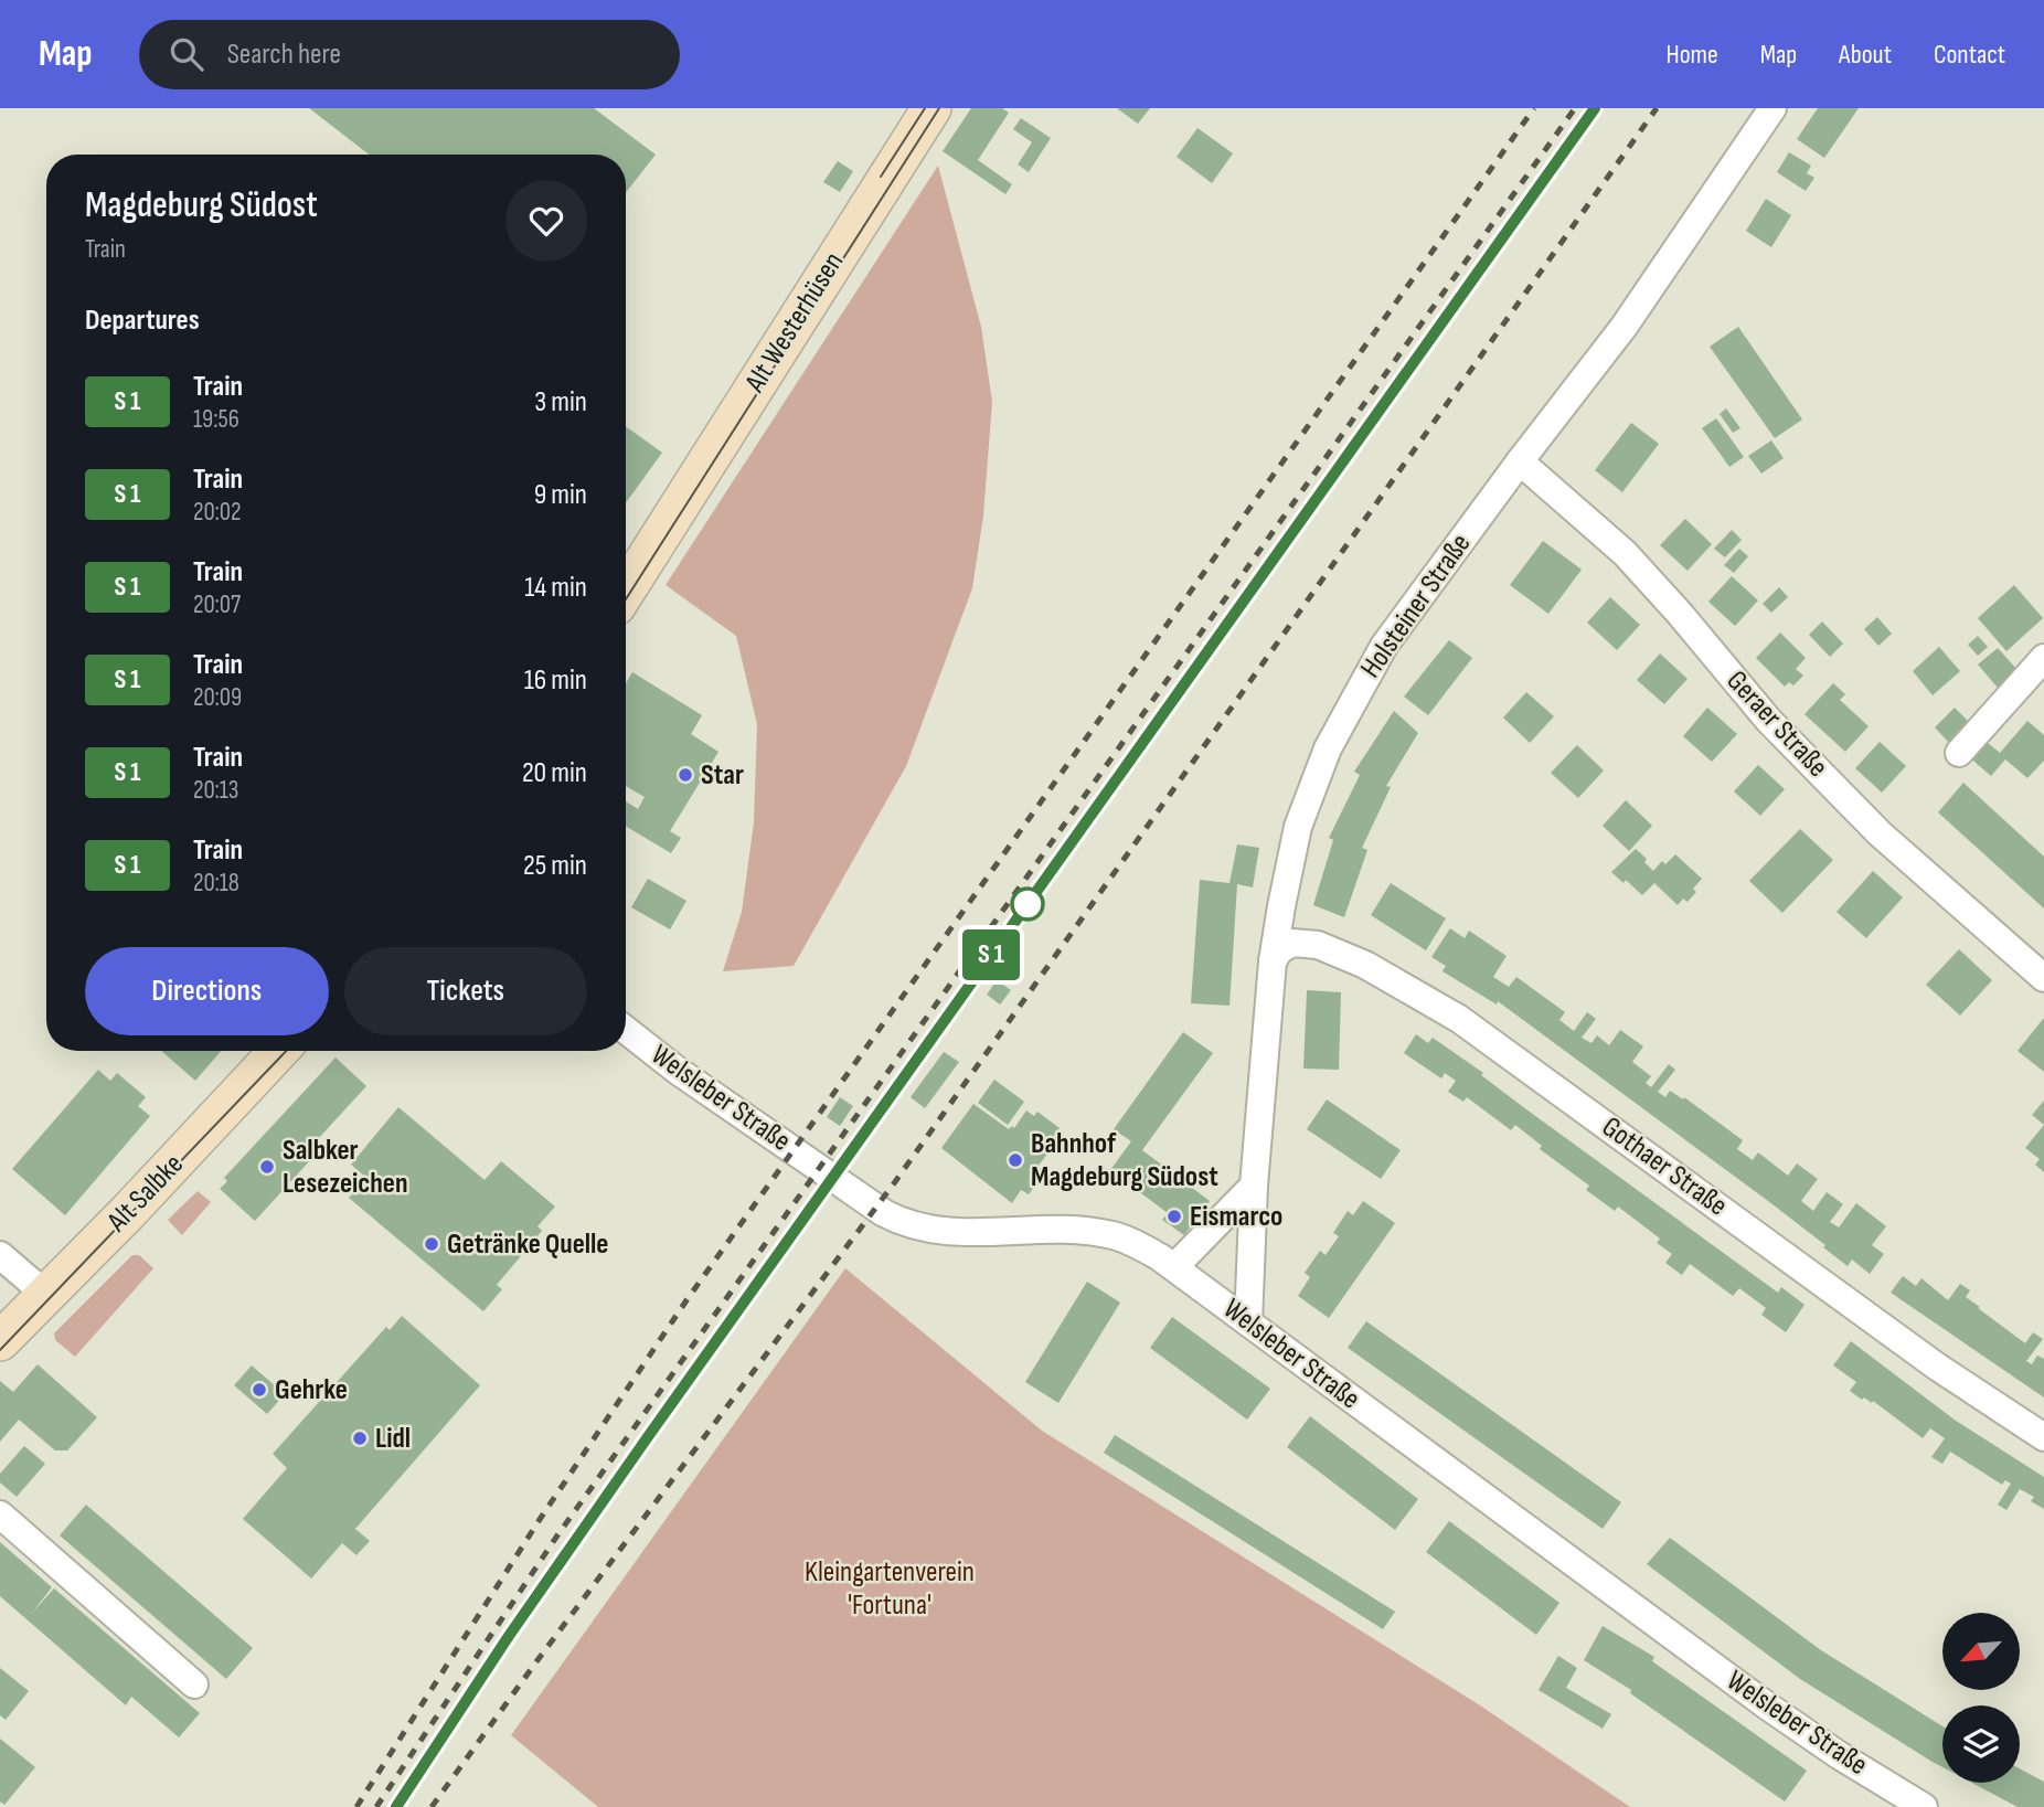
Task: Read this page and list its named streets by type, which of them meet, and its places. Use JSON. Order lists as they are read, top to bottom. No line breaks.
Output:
{"streets":{"main road":["Alt Westerhüsen","Alt Salbke"],"street":["Holsteiner Straße","Geraer Straße","Welsleber Straße","Gothaer Straße"]},"crossings":[["Holsteiner Straße","Geraer Straße"],["Holsteiner Straße","Welsleber Straße"],["Holsteiner Straße","Gothaer Straße"]],"parks":["Kleingartenverein 'Fortuna'"],"places":["Star","Bahnhof Magdeburg Südost","Salbker Lesezeichen","Eismarco","Getränke Quelle","Gehrke","Lidl"],"north":"bottom left","page":{"header":"Map","search":"Search here","nav":["Home","Map","About","Contact"],"on_map":"S 1","heading":[["Magdeburg Südost","Train"],"Departures"],"list":[{"mark":"S 1","name":"Train","note":"19:56","value":"3 min"},{"mark":"S 1","name":"Train","note":"20:02","value":"9 min"},{"mark":"S 1","name":"Train","note":"20:07","value":"14 min"},{"mark":"S 1","name":"Train","note":"20:09","value":"16 min"},{"mark":"S 1","name":"Train","note":"20:13","value":"20 min"},{"mark":"S 1","name":"Train","note":"20:18","value":"25 min"}],"buttons":["Directions","Tickets"]}}
